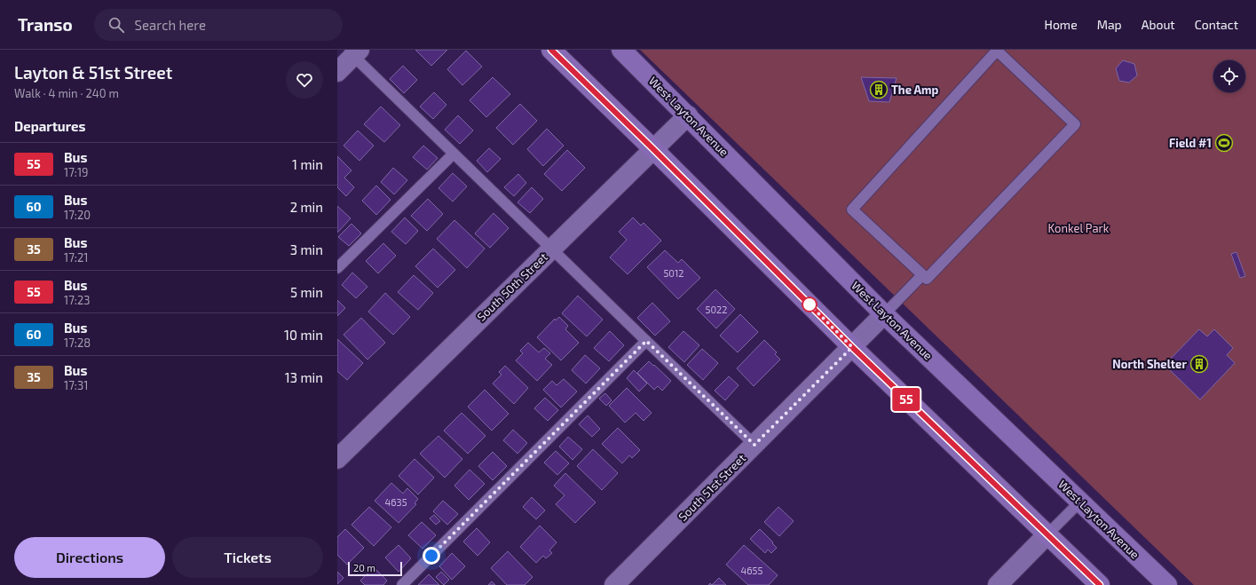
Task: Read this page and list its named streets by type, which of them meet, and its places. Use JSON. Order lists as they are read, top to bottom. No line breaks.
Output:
{"streets":{"main road":["West Layton Avenue"],"street":["South 50th Street","South 51st Street"]},"crossings":[["West Layton Avenue","South 50th Street"],["West Layton Avenue","South 51st Street"]],"parks":["Konkel Park"],"places":{"building":["The Amp","North Shelter"],"sports":["Field #1"]},"lines":["bus line 55"],"house_numbers":["5012","5022","4635","4655"],"scale_bar":"20 m","page":{"header":"Transo","search":"Search here","nav":["Home","Map","About","Contact"],"heading":[["Layton & 51st Street","Walk · 4 min · 240 m"],"Departures"],"on_map":"55","list":[{"mark":"55","name":"Bus","note":"17:19","value":"1 min"},{"mark":"60","name":"Bus","note":"17:20","value":"2 min"},{"mark":"35","name":"Bus","note":"17:21","value":"3 min"},{"mark":"55","name":"Bus","note":"17:23","value":"5 min"},{"mark":"60","name":"Bus","note":"17:28","value":"10 min"},{"mark":"35","name":"Bus","note":"17:31","value":"13 min"}],"buttons":["Directions","Tickets"],"scale":"20 m"}}
